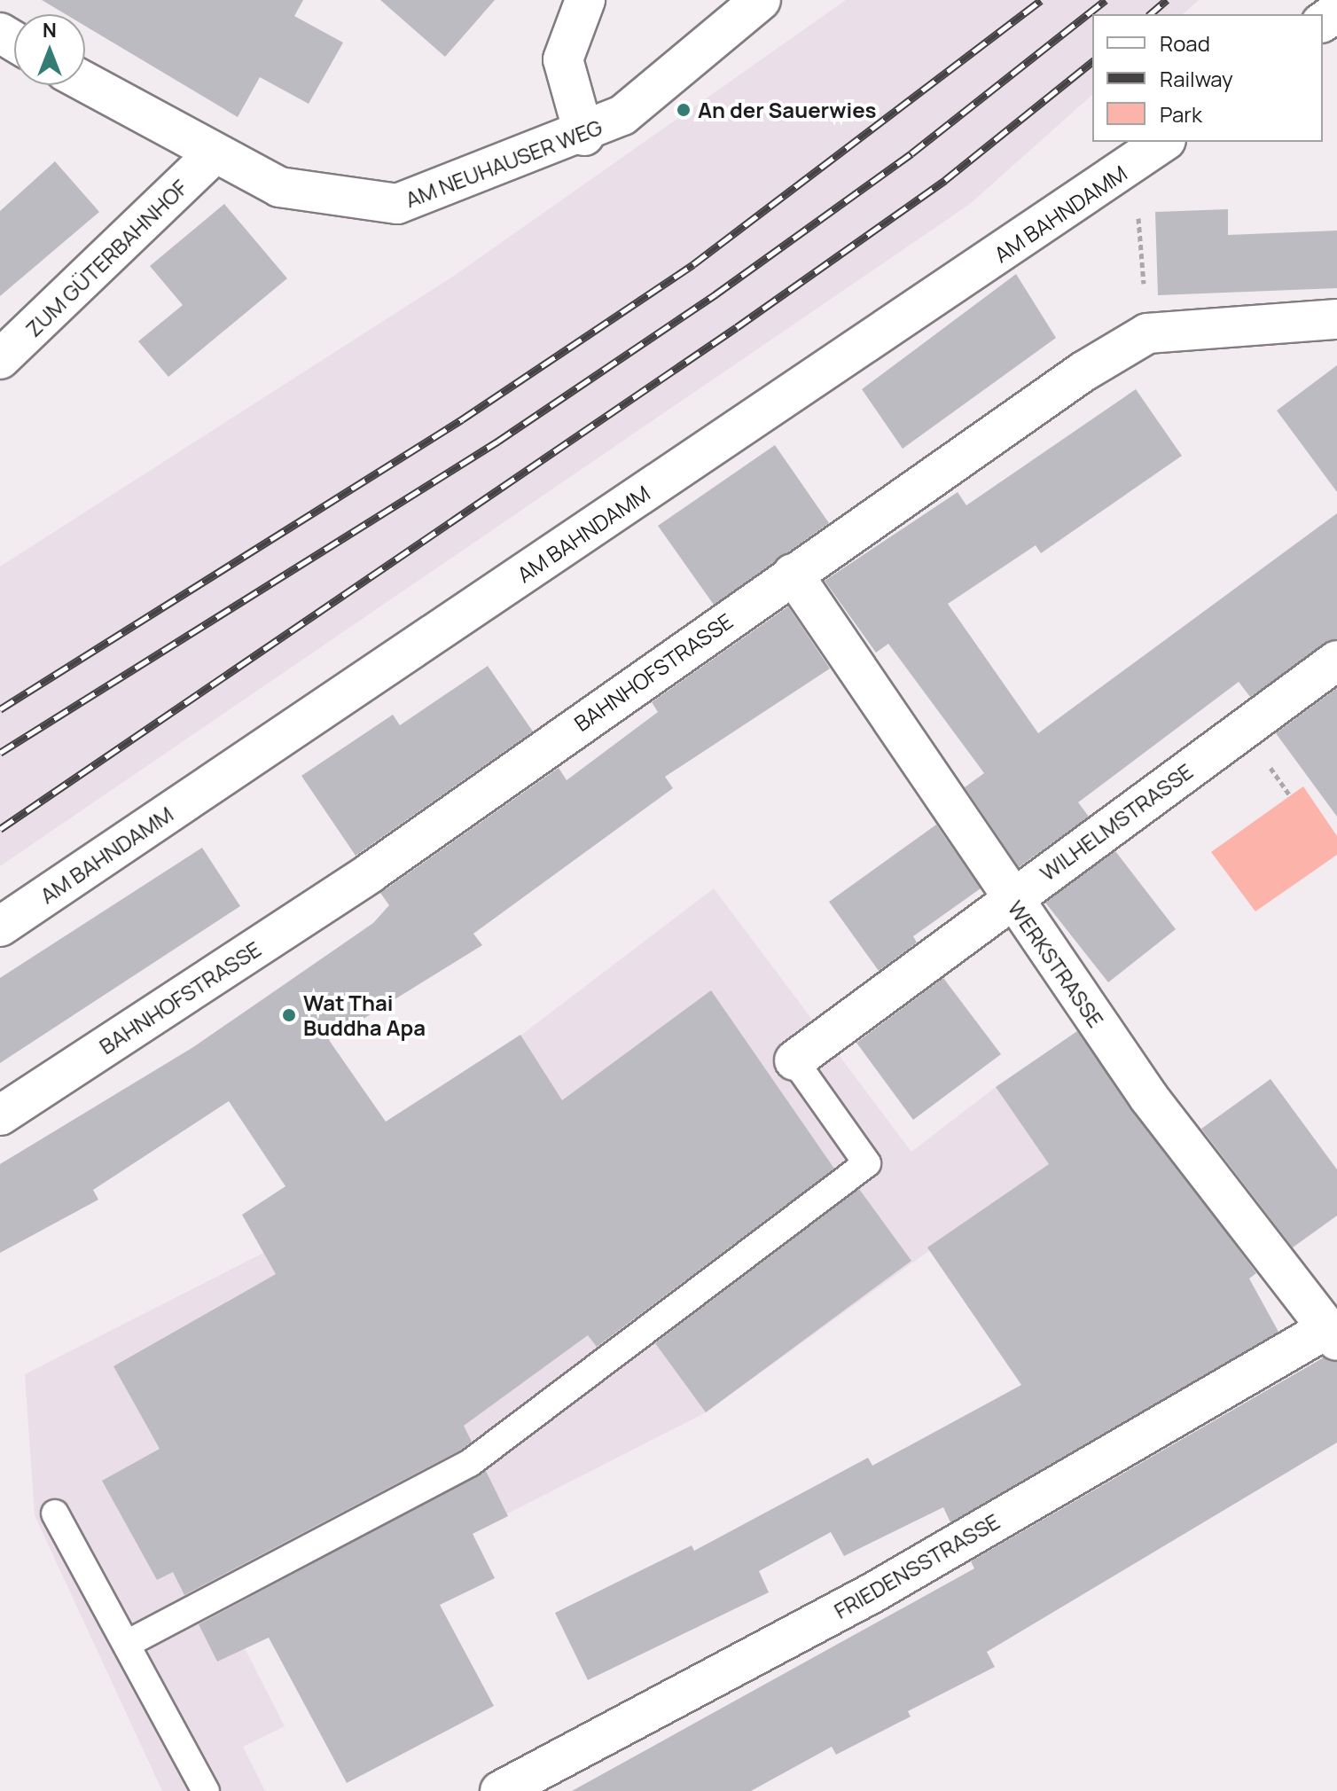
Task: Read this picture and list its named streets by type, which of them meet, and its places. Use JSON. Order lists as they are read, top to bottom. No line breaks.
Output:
{"streets":{"street":["AM NEUHAUSER WEG","AM BAHNDAMM","ZUM GÜTERBAHNHOF","BAHNHOFSTRASSE","WILHELMSTRASSE","WERKSTRASSE","FRIEDENSSTRASSE"]},"crossings":[["AM NEUHAUSER WEG","ZUM GÜTERBAHNHOF"],["BAHNHOFSTRASSE","WERKSTRASSE"],["WILHELMSTRASSE","WERKSTRASSE"],["WERKSTRASSE","FRIEDENSSTRASSE"]],"places":["An der Sauerwies","Wat Thai Buddha Apa"],"legend":["Road","Railway","Park"],"north":"top"}
